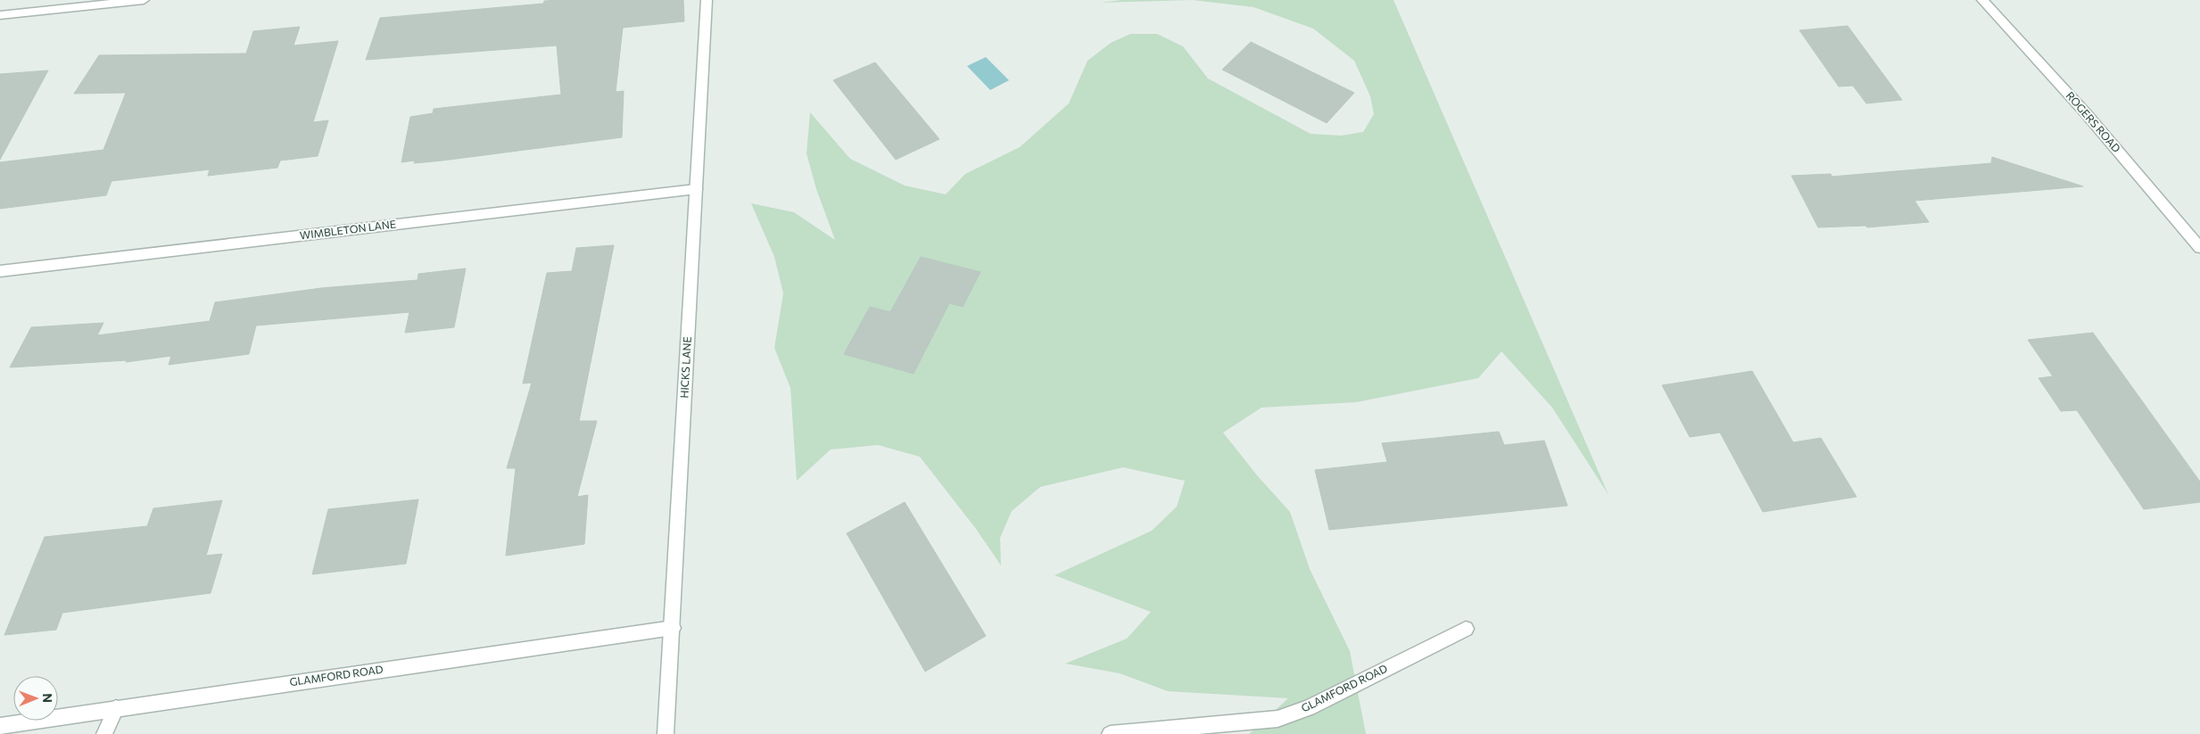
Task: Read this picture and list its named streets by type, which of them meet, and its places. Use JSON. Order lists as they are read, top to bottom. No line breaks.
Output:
{"streets":{"street":["ROGERS ROAD","WIMBLETON LANE","HICKS LANE","GLAMFORD ROAD"]},"crossings":[["WIMBLETON LANE","HICKS LANE"],["HICKS LANE","GLAMFORD ROAD"]],"north":"right"}
